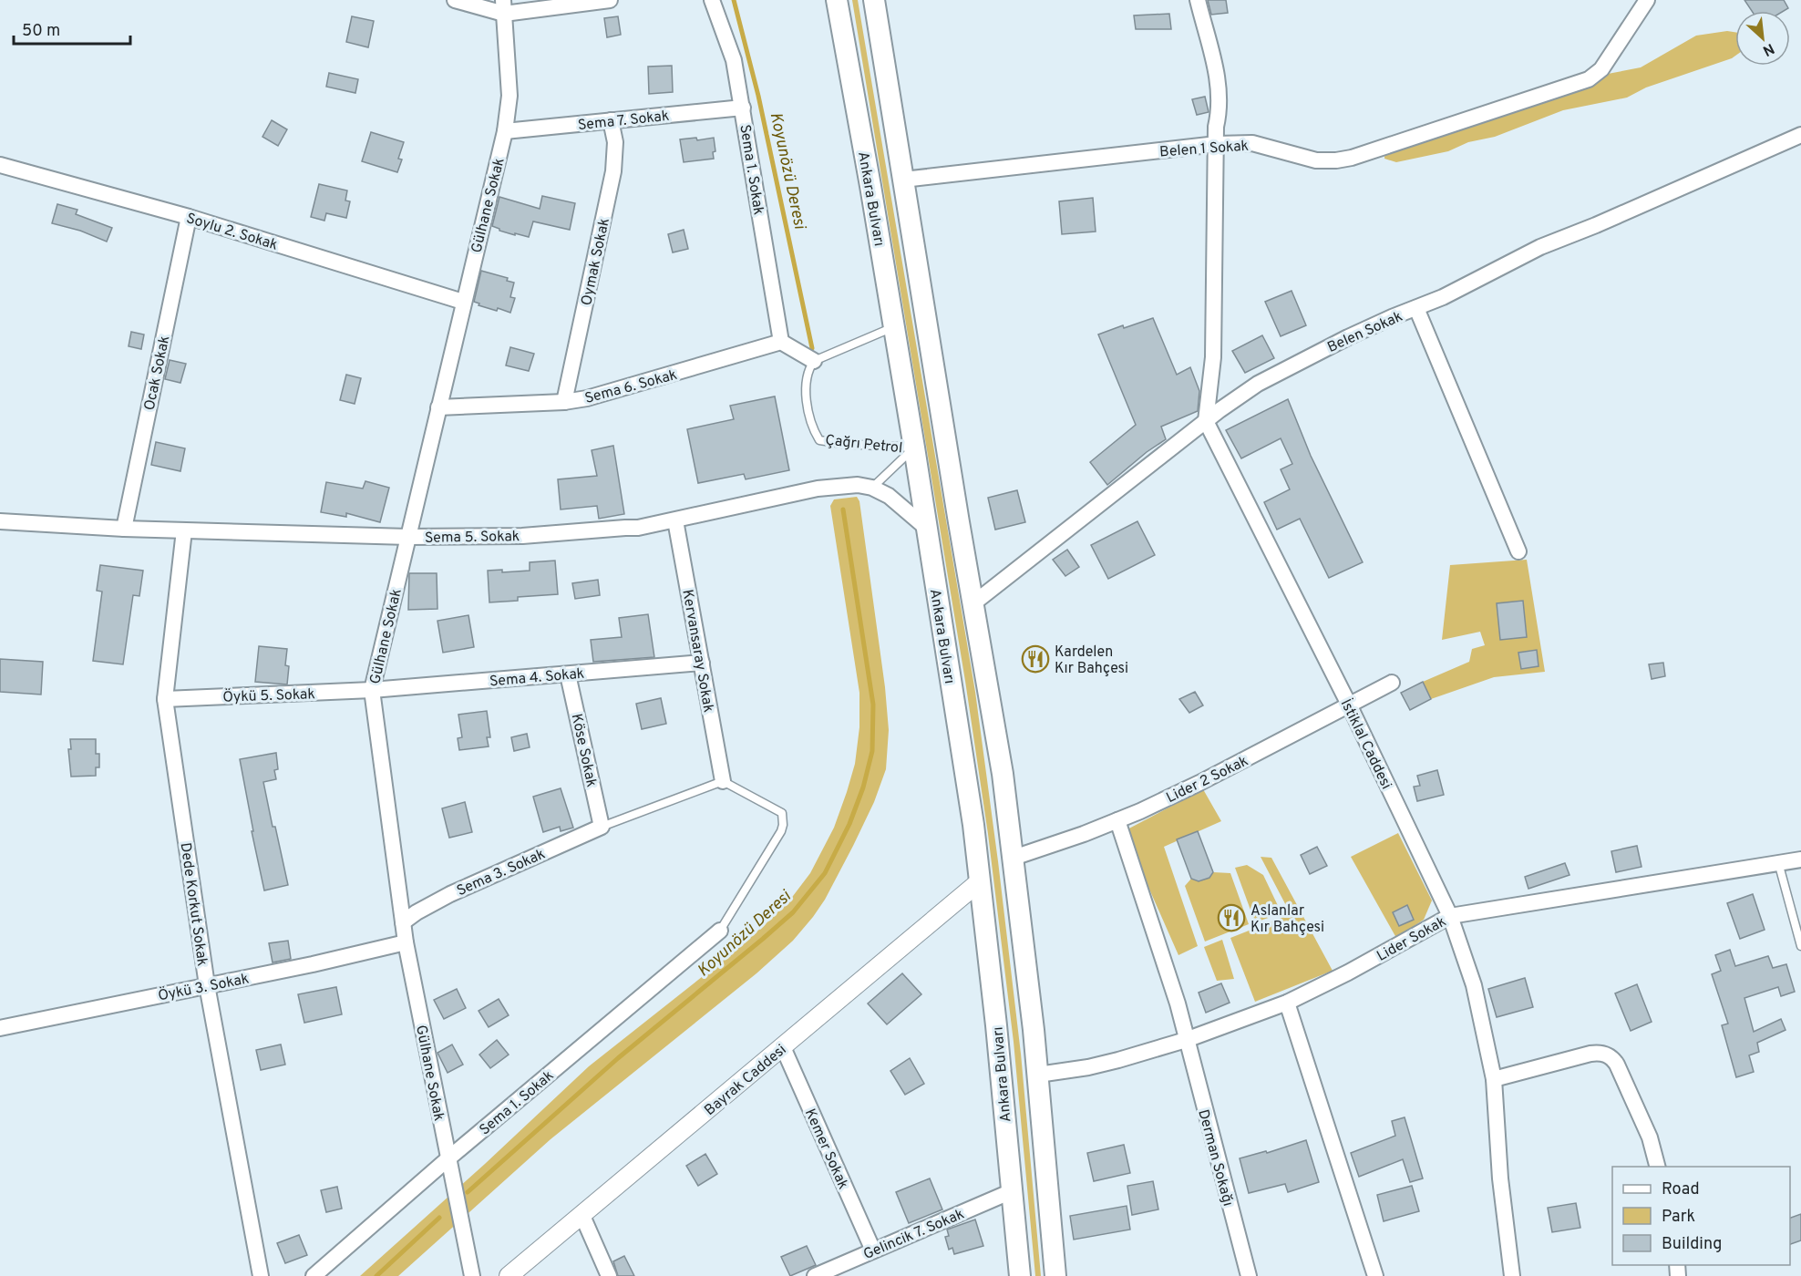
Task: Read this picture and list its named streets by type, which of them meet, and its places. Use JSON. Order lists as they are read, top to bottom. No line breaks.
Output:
{"streets":{"main road":["Ankara Bulvarı"],"street":["Sema 7. Sokak","Belen 1 Sokak","Sema 1. Sokak","Gülhane Sokak","Soylu 2. Sokak","Oymak Sokak","Belen Sokak","Ocak Sokak","Sema 6. Sokak","Sema 5. Sokak","Kervansaray Sokak","Sema 4. Sokak","Öykü 5. Sokak","İstiklal Caddesi","Köse Sokak","Lider 2 Sokak","Sema 3. Sokak","Dede Korkut Sokak","Lider Sokak","Öykü 3. Sokak","Bayrak Caddesi","Kemer Sokak","Derman Sokağı","Gelincik 7. Sokak"],"lane":["Çağrı Petrol"]},"crossings":[["Sema 7. Sokak","Sema 1. Sokak"],["Sema 7. Sokak","Gülhane Sokak"],["Sema 7. Sokak","Oymak Sokak"],["Sema 1. Sokak","Gülhane Sokak"],["Sema 1. Sokak","Sema 6. Sokak"],["Ankara Bulvarı","Çağrı Petrol"],["Ankara Bulvarı","Sema 5. Sokak"],["Ankara Bulvarı","Bayrak Caddesi"],["Ankara Bulvarı","Gelincik 7. Sokak"],["Gülhane Sokak","Soylu 2. Sokak"],["Gülhane Sokak","Sema 6. Sokak"],["Gülhane Sokak","Sema 5. Sokak"],["Gülhane Sokak","Sema 4. Sokak"],["Gülhane Sokak","Öykü 5. Sokak"],["Gülhane Sokak","Sema 3. Sokak"],["Gülhane Sokak","Öykü 3. Sokak"],["Soylu 2. Sokak","Ocak Sokak"],["Oymak Sokak","Sema 6. Sokak"],["Belen Sokak","İstiklal Caddesi"],["Ocak Sokak","Sema 5. Sokak"],["Sema 5. Sokak","Kervansaray Sokak"],["Sema 5. Sokak","Dede Korkut Sokak"],["Kervansaray Sokak","Sema 4. Sokak"],["Sema 4. Sokak","Öykü 5. Sokak"],["Sema 4. Sokak","Köse Sokak"],["Öykü 5. Sokak","Dede Korkut Sokak"],["İstiklal Caddesi","Lider 2 Sokak"],["İstiklal Caddesi","Lider Sokak"],["Köse Sokak","Sema 3. Sokak"],["Lider 2 Sokak","Derman Sokağı"],["Dede Korkut Sokak","Öykü 3. Sokak"],["Lider Sokak","Derman Sokağı"],["Bayrak Caddesi","Kemer Sokak"],["Kemer Sokak","Gelincik 7. Sokak"]],"water":["Koyunözü Deresi"],"places":{"restaurant":["Kardelen Kır Bahçesi","Aslanlar Kır Bahçesi"]},"legend":["Road","Park","Building"],"scale_bar":"50 m","north":"bottom right"}
